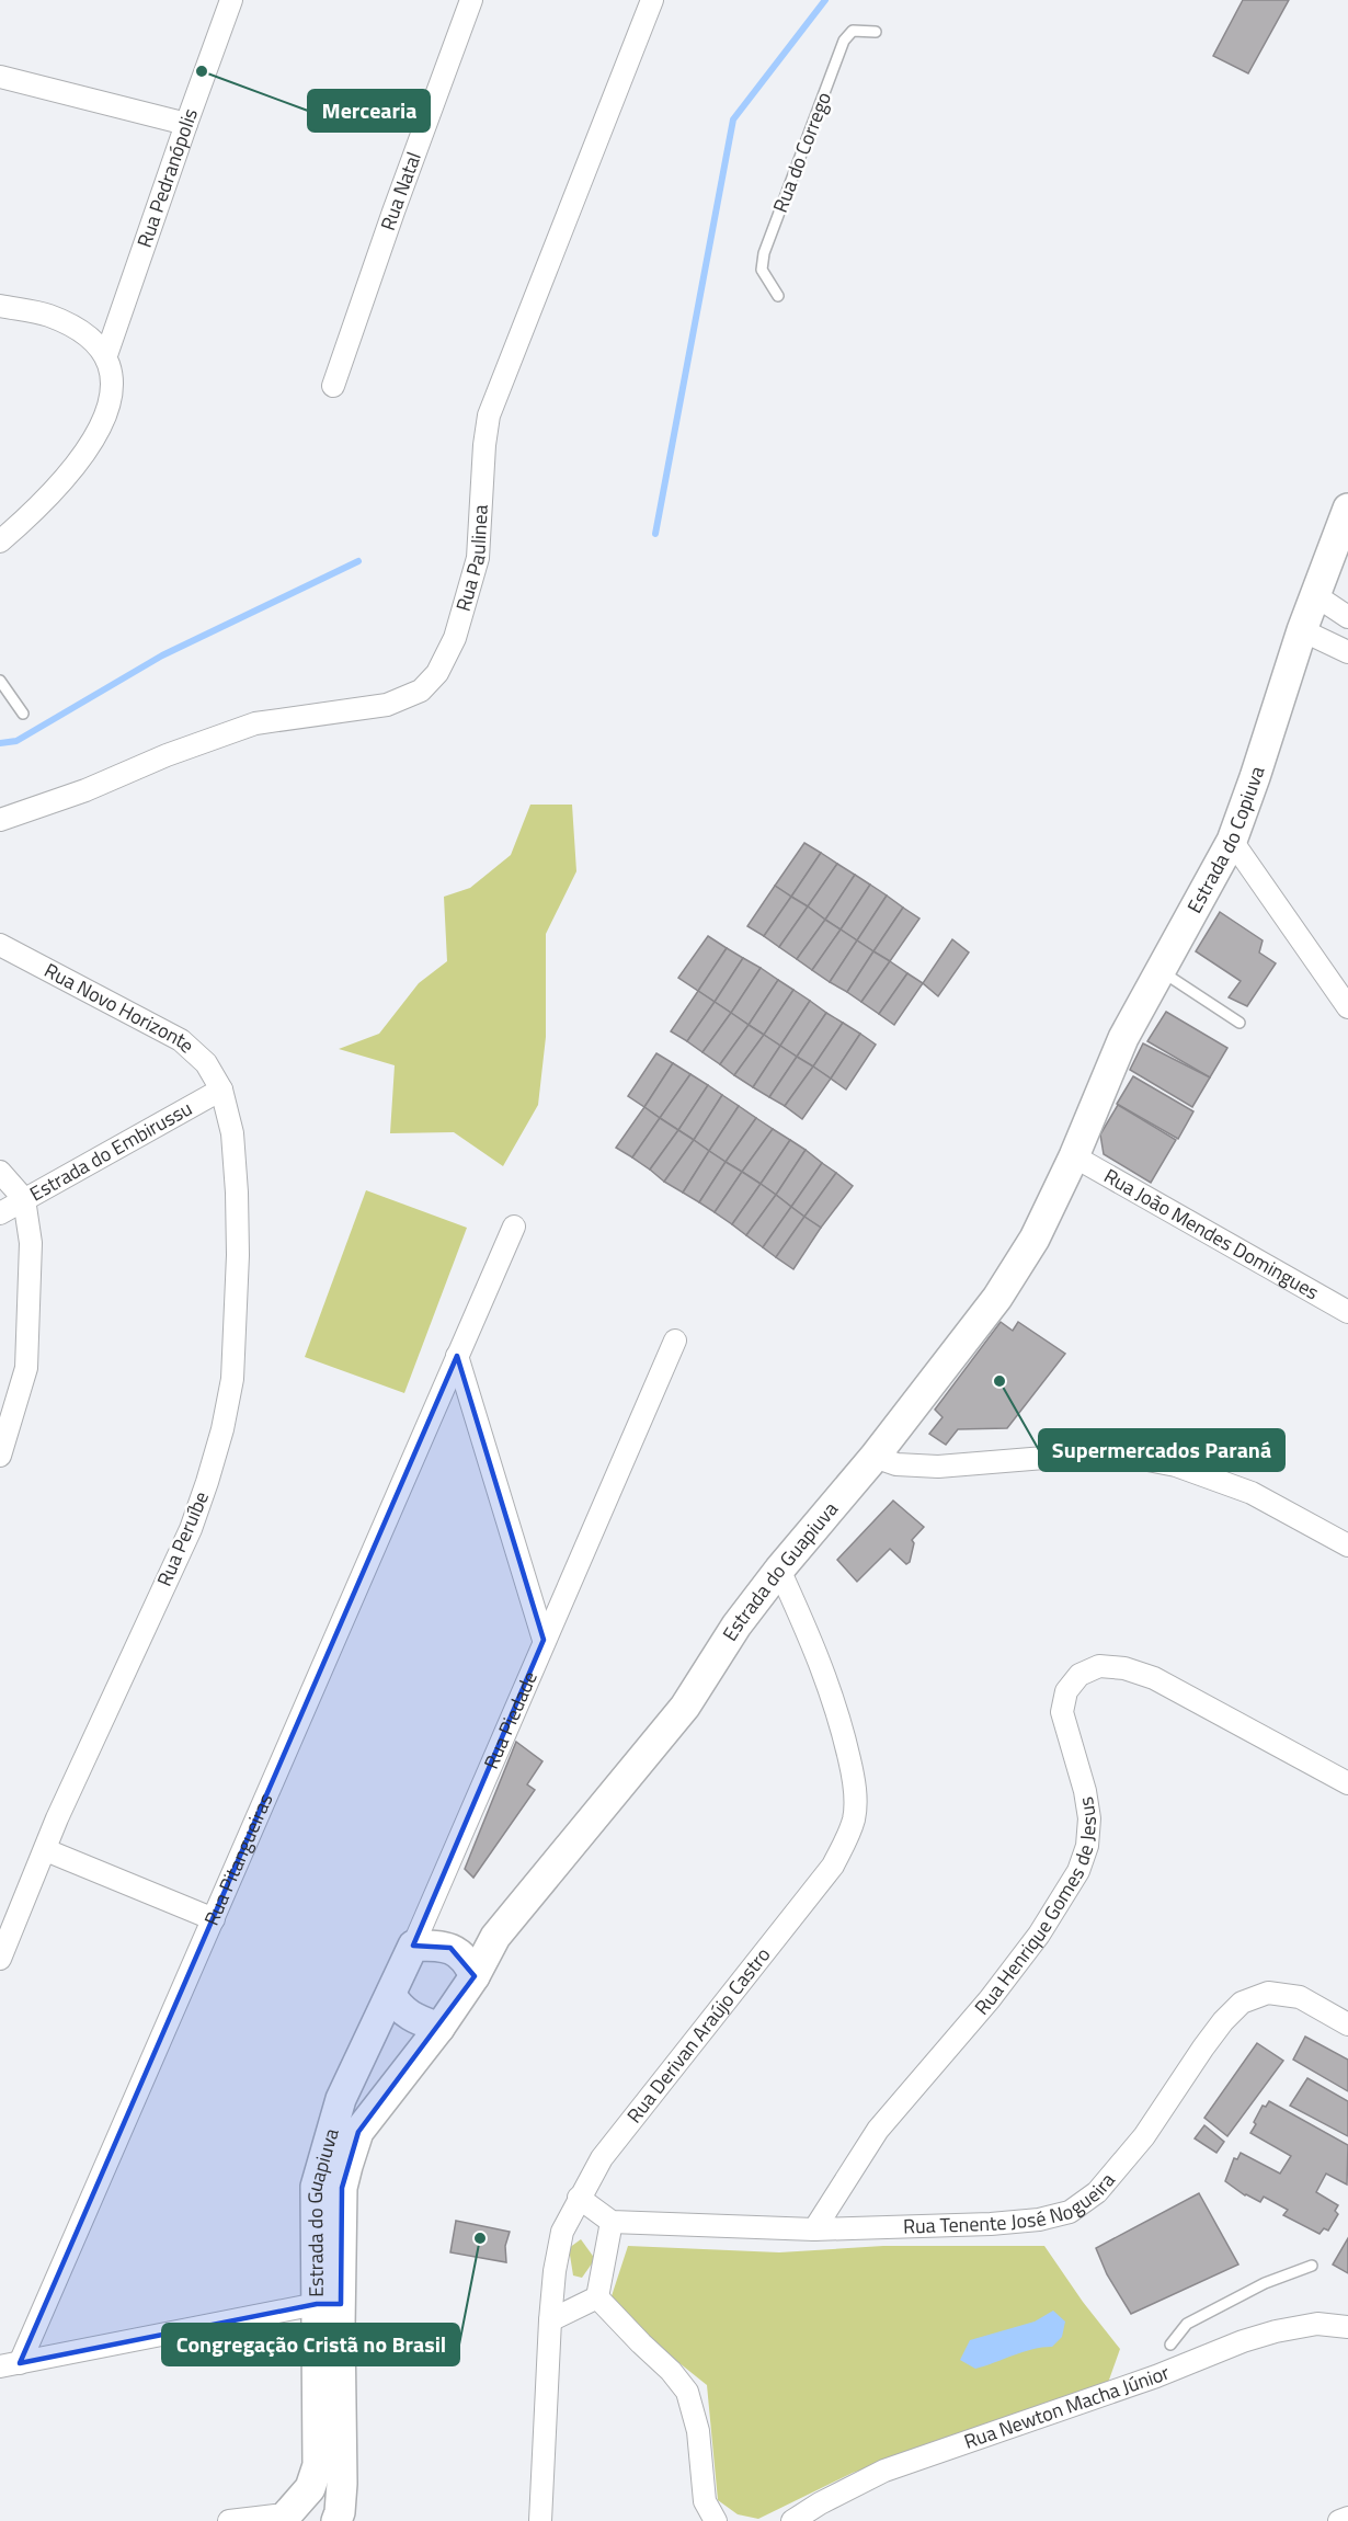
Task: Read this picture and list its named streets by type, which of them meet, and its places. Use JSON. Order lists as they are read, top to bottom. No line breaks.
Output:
{"streets":{"street":["Rua Pedranópolis","Rua Natal","Rua Paulinea","Estrada do Copiuva","Rua Novo Horizonte","Estrada do Embirussu","Rua João Mendes Domingues","Rua Peruíbe","Estrada do Guapiuva","Rua Piedade","Rua Pitangueiras","Rua Henrique Gomes de Jesus","Rua Derivan Araújo Castro","Rua Tenente José Nogueira","Rua Newton Macha Júnior"],"lane":["Rua do Corrego"]},"crossings":[["Estrada do Copiuva","Rua João Mendes Domingues"],["Estrada do Copiuva","Estrada do Guapiuva"],["Rua Novo Horizonte","Estrada do Embirussu"],["Rua Novo Horizonte","Rua Peruíbe"],["Estrada do Embirussu","Rua Peruíbe"],["Rua João Mendes Domingues","Estrada do Guapiuva"],["Estrada do Guapiuva","Rua Piedade"],["Estrada do Guapiuva","Rua Derivan Araújo Castro"],["Rua Henrique Gomes de Jesus","Rua Tenente José Nogueira"]],"places":["Mercearia","Supermercados Paraná","Congregação Cristã no Brasil"]}
